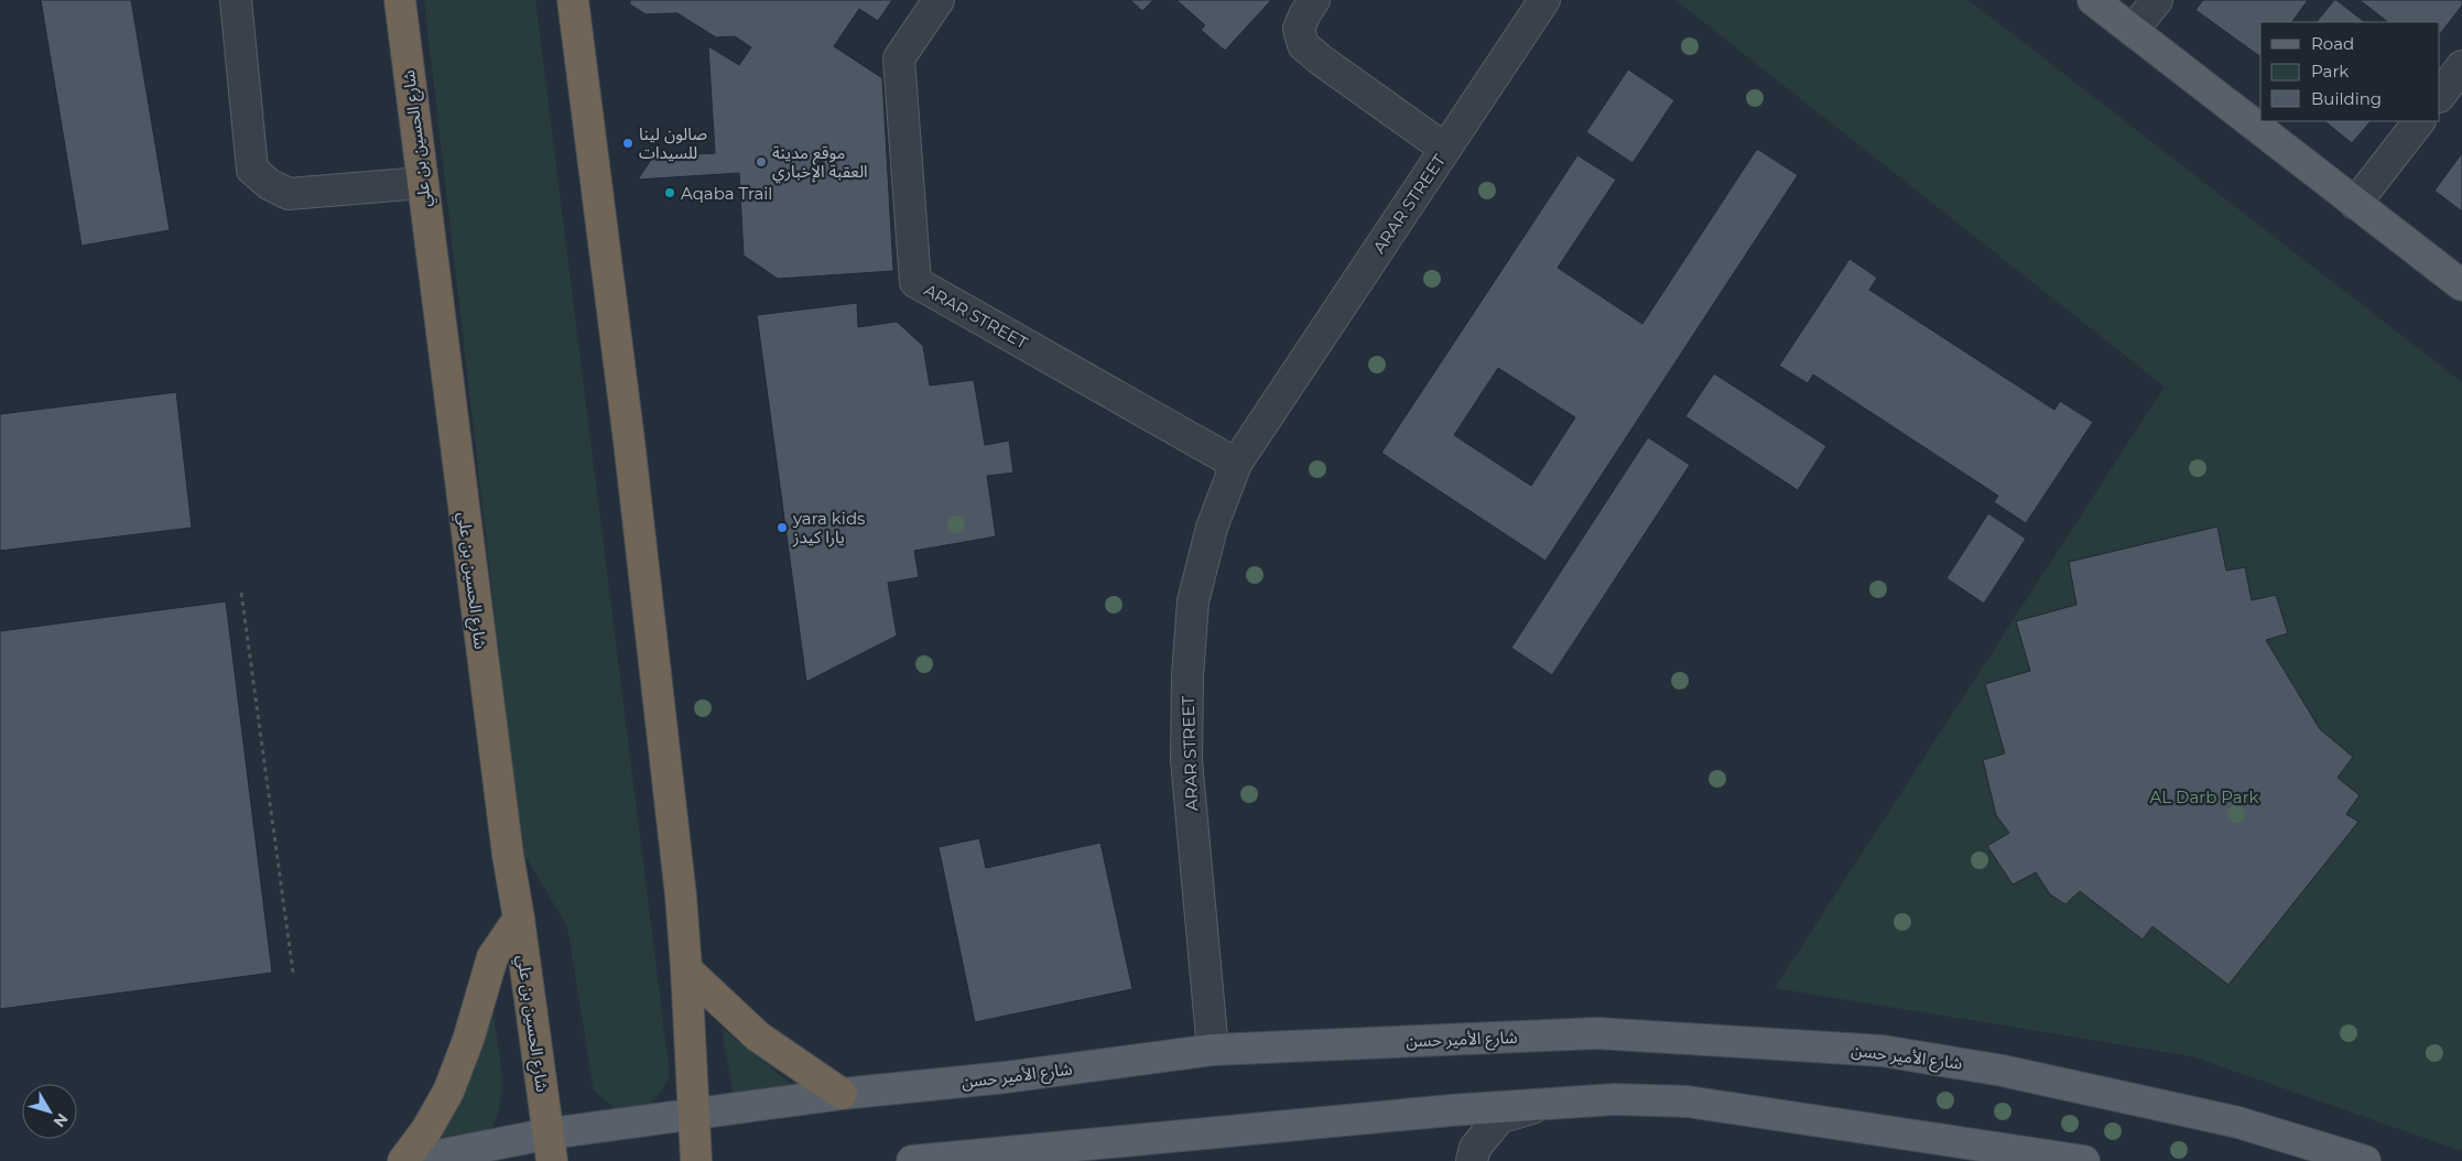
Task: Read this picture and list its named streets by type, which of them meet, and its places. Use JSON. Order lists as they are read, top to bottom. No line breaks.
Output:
{"streets":{"highway":["شارع الحسين بن علي"],"main road":["شارع الأمير حسن"],"street":["ARAR STREET"]},"crossings":[["شارع الحسين بن علي","شارع الأمير حسن"],["ARAR STREET","شارع الأمير حسن"]],"parks":["AL Darb Park"],"places":["صالون لينا للسيدات","موقع مدينة العقبة الإخباري","Aqaba Trail","yara kids يارا كيدز"],"legend":["Road","Park","Building"],"north":"bottom right"}
